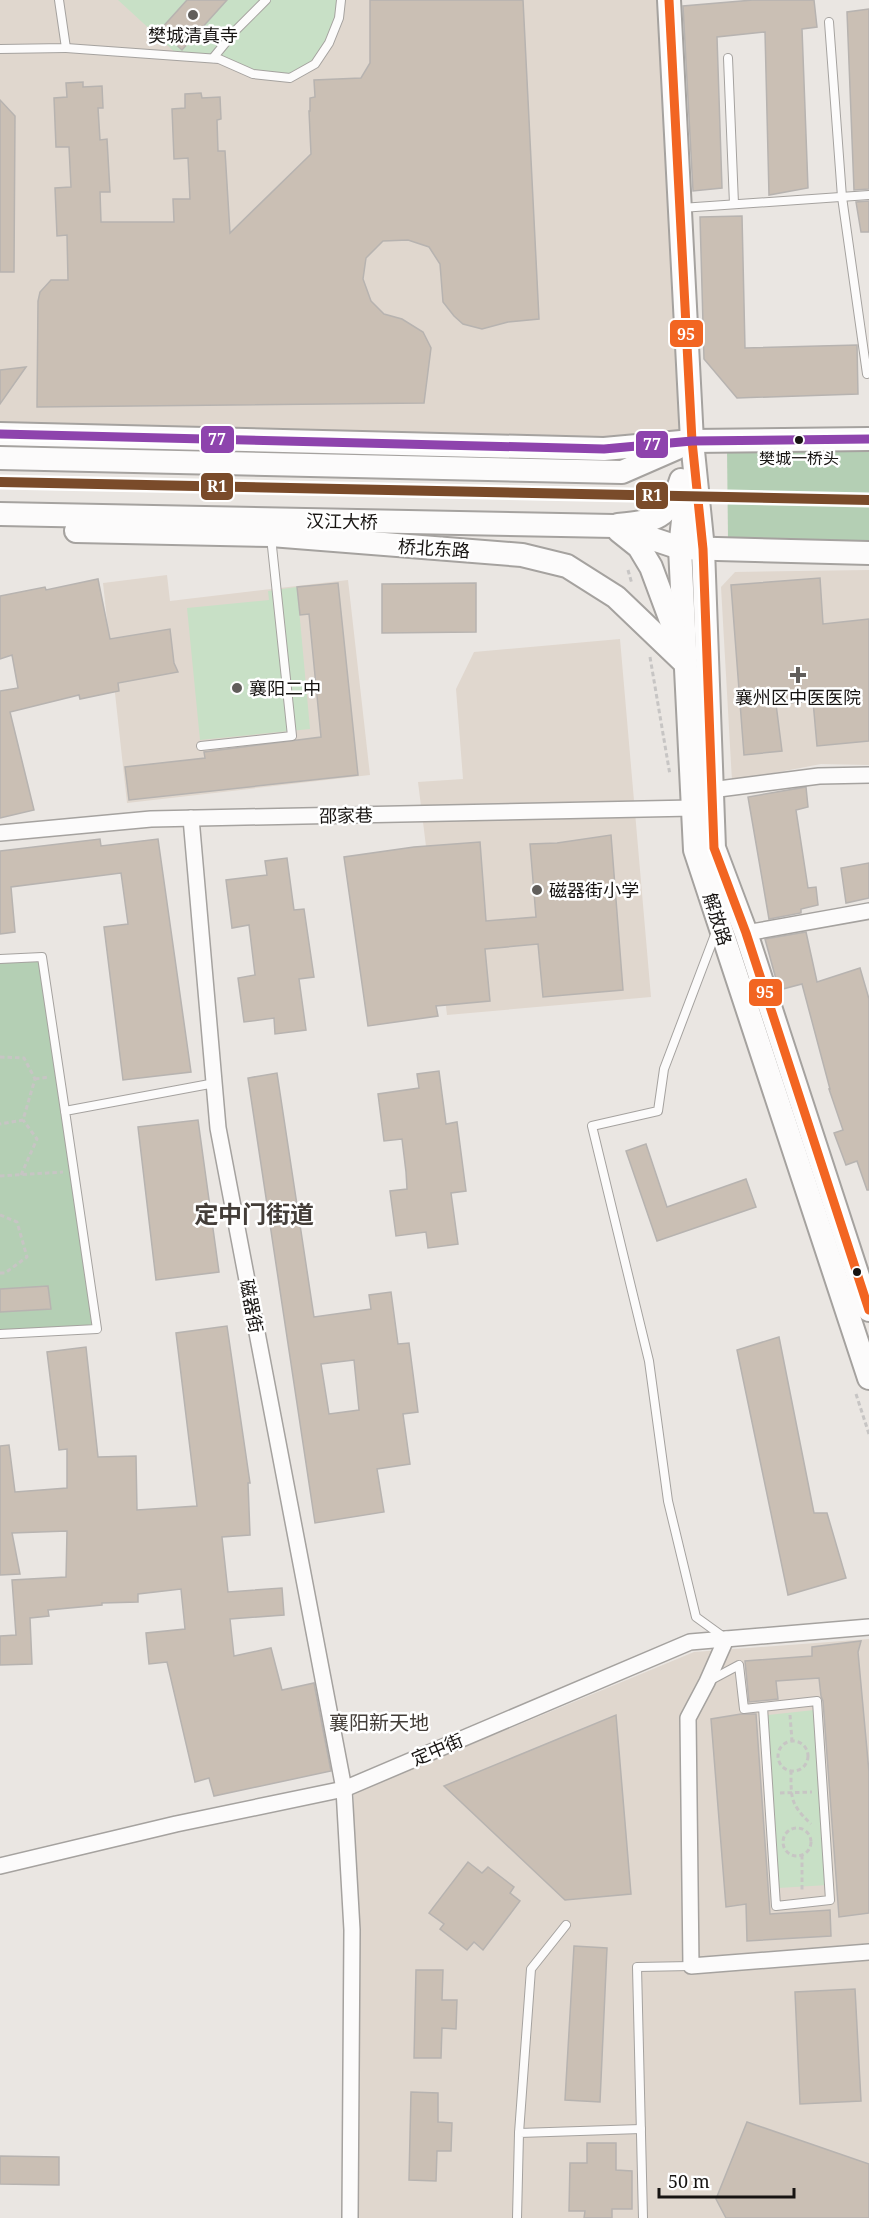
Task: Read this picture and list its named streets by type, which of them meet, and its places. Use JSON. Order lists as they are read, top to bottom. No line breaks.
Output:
{"streets":{"main road":["汉江大桥","桥北东路","解放路"],"street":["邵家巷","磁器街","定中街"]},"crossings":[["汉江大桥","解放路"],["桥北东路","解放路"],["邵家巷","解放路"],["邵家巷","磁器街"],["磁器街","定中街"]],"districts":["定中门街道","襄阳新天地"],"places":{"other":["樊城清真寺","樊城一桥头","襄阳二中","磁器街小学"],"health":["襄州区中医医院"]},"lines":["transit line 95","transit line 77","transit line R1"],"scale_bar":"50 m"}
